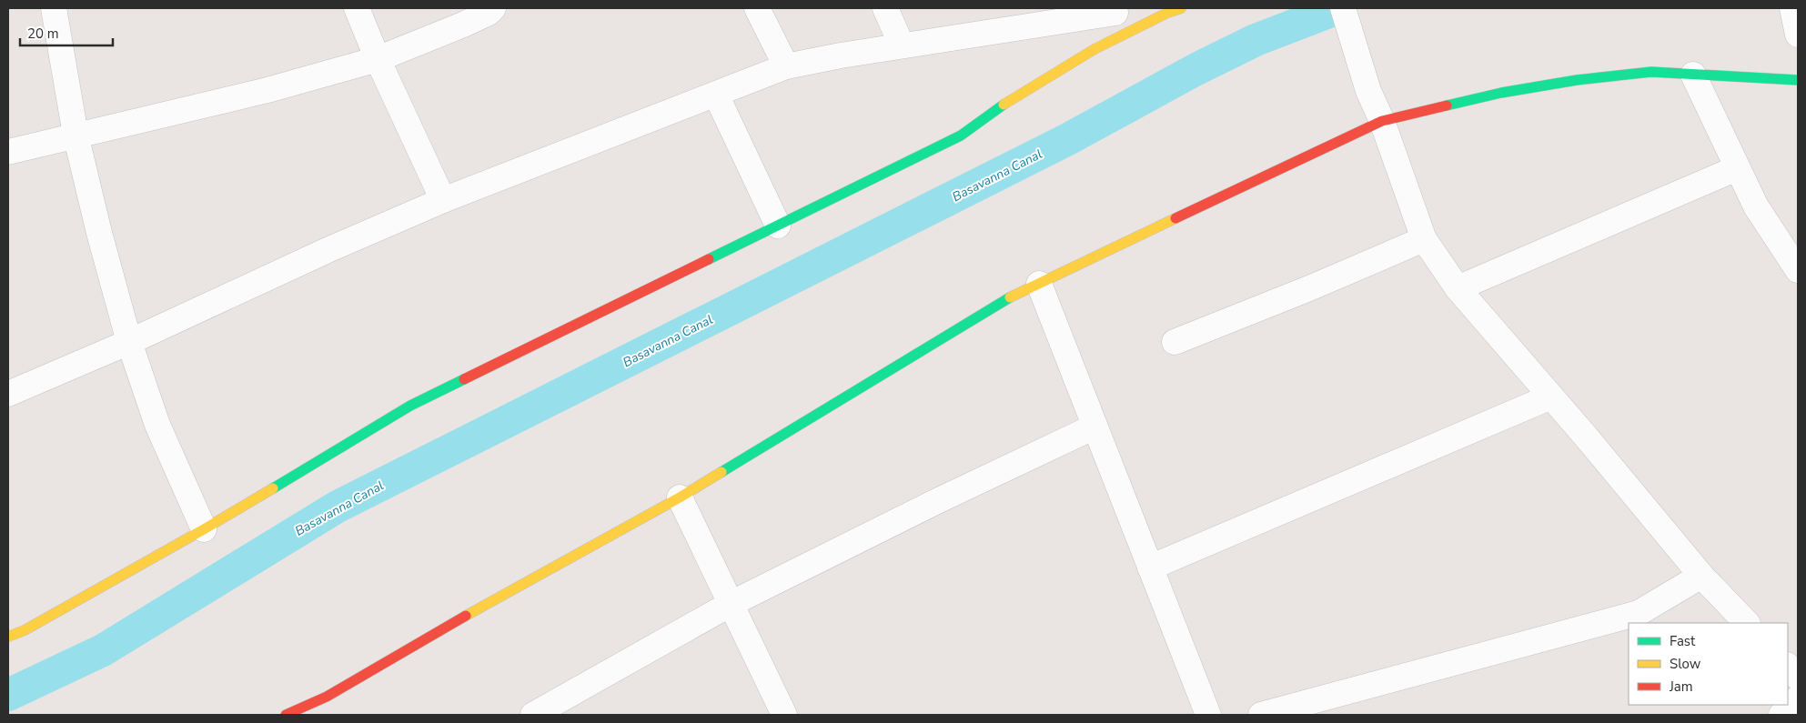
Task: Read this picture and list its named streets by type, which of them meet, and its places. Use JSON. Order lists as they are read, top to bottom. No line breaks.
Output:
{"water":["Basavanna Canal"],"legend":["Fast","Slow","Jam"],"scale_bar":"20 m"}
